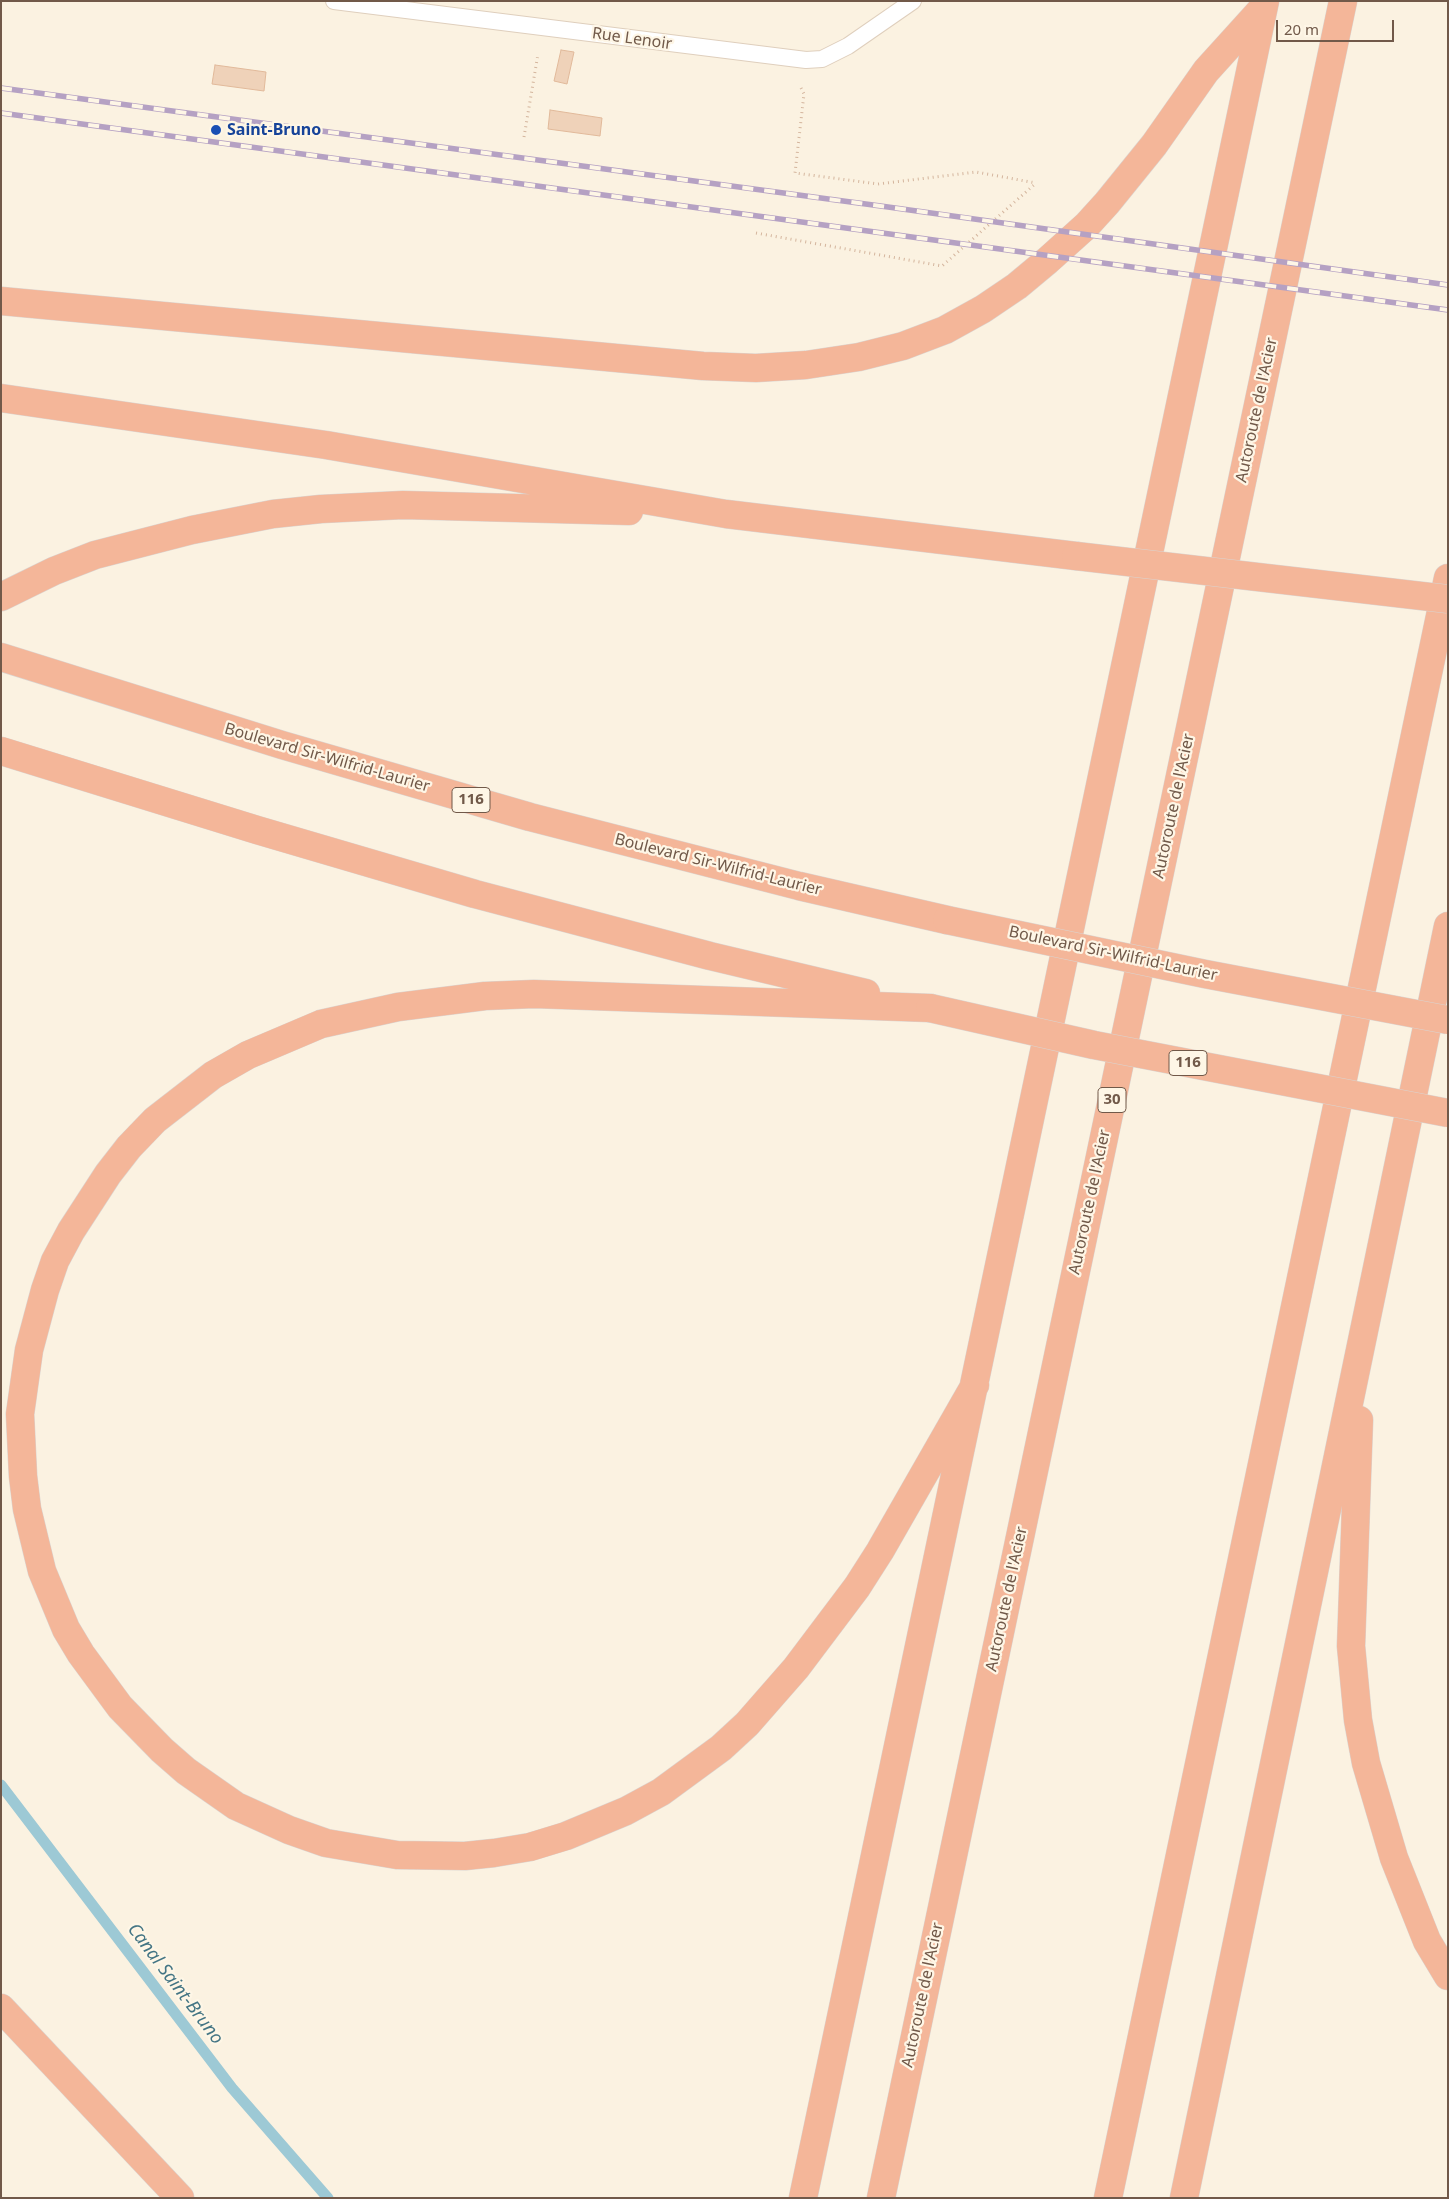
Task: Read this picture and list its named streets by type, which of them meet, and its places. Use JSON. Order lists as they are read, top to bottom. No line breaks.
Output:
{"streets":{"highway":["Autoroute de l'Acier","Boulevard Sir-Wilfrid-Laurier","116","30"],"lane":["Rue Lenoir"]},"water":["Canal Saint-Bruno"],"places":["Saint-Bruno"],"scale_bar":"20 m"}
